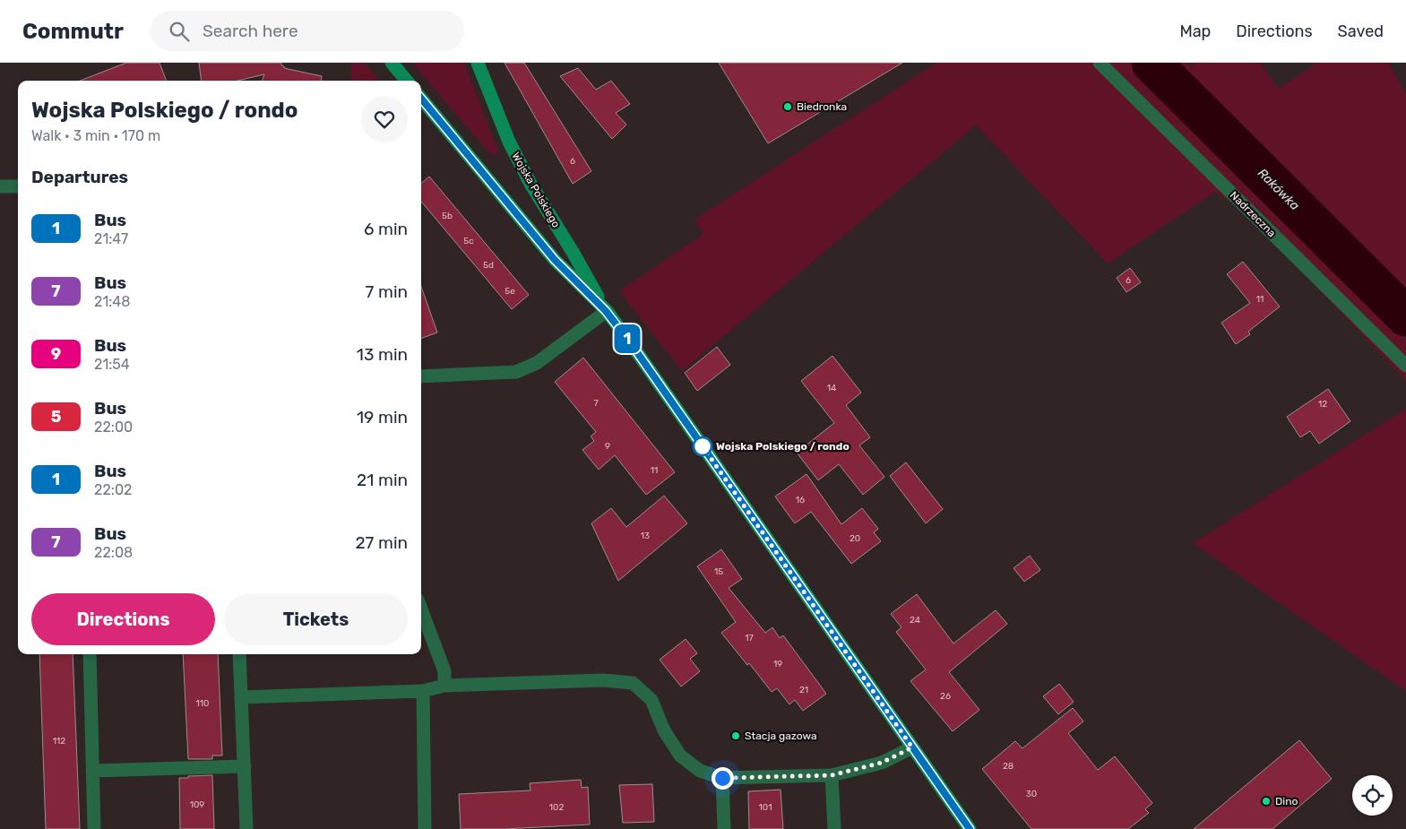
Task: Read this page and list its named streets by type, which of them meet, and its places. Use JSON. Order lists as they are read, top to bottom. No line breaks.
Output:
{"streets":{"street":["Wojska Polskiego","Nadrzeczna"]},"water":["Rakówka"],"places":["Biedronka","Wojska Polskiego / rondo","Stacja gazowa","Dino"],"lines":["bus line 1"],"house_numbers":["6","5b","5c","5d","6","5e","11","14","7","12","9","11","16","13","20","15","24","17","19","21","26","110","112","28","30","109","102","101"],"page":{"header":"Commutr","search":"Search here","nav":["Map","Directions","Saved"],"on_map":"1","heading":[["Wojska Polskiego / rondo","Walk · 3 min · 170 m"],"Departures"],"list":[{"mark":"1","name":"Bus","note":"21:47","value":"6 min"},{"mark":"7","name":"Bus","note":"21:48","value":"7 min"},{"mark":"9","name":"Bus","note":"21:54","value":"13 min"},{"mark":"5","name":"Bus","note":"22:00","value":"19 min"},{"mark":"1","name":"Bus","note":"22:02","value":"21 min"},{"mark":"7","name":"Bus","note":"22:08","value":"27 min"}],"buttons":["Directions","Tickets"]}}
